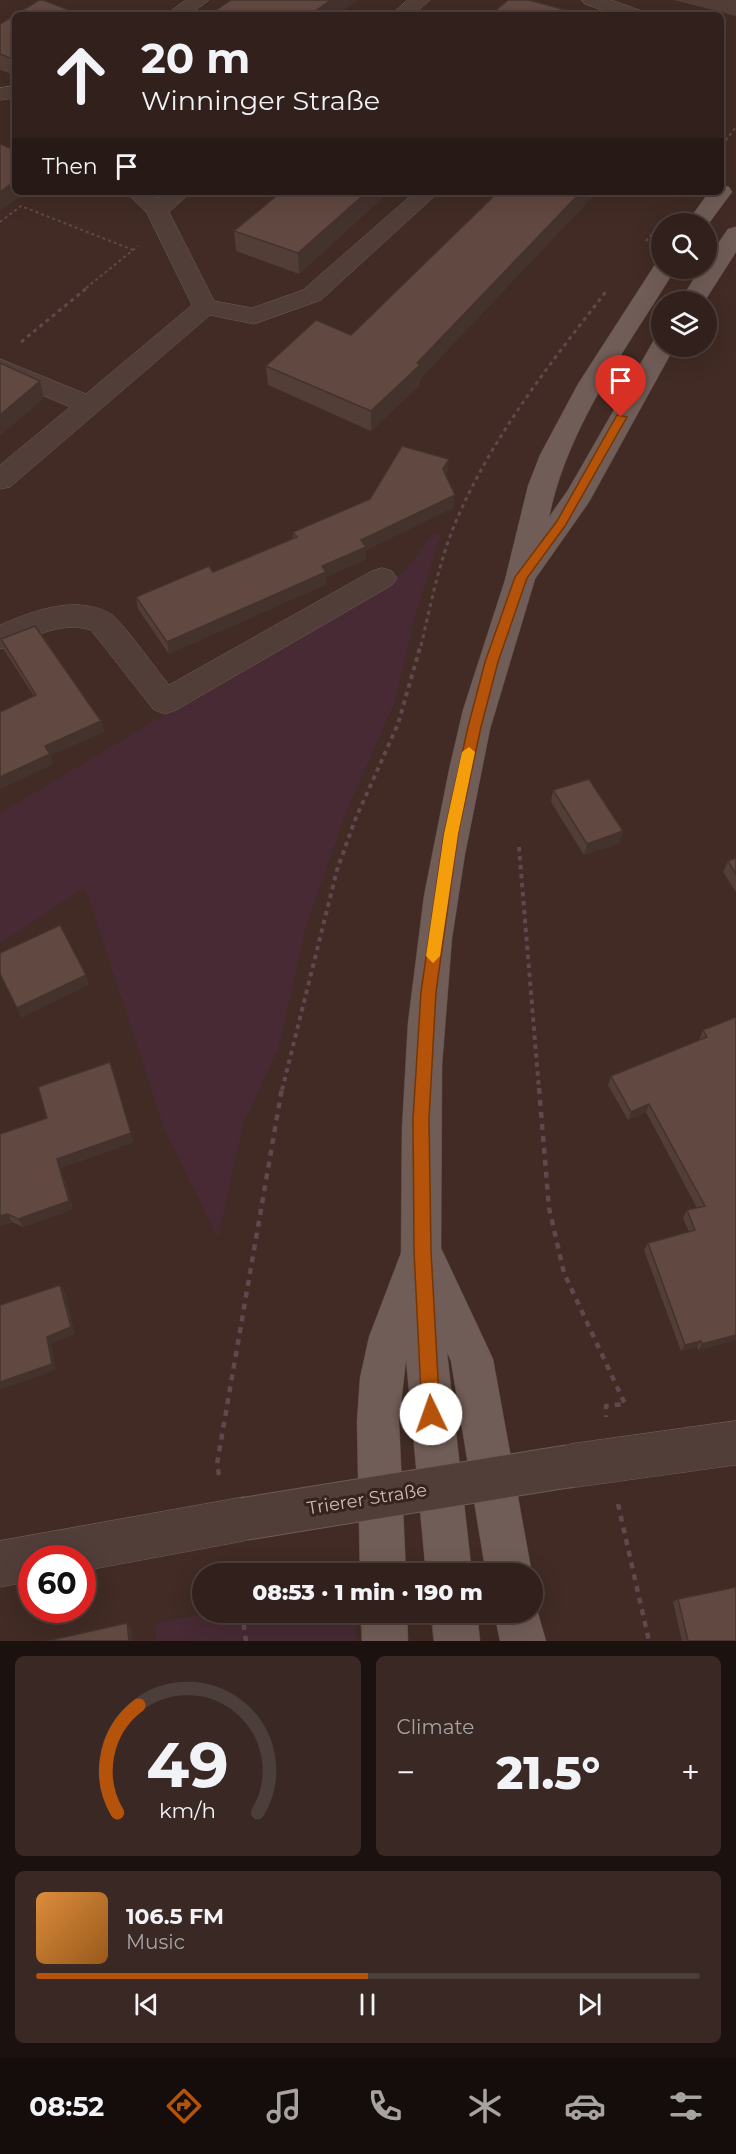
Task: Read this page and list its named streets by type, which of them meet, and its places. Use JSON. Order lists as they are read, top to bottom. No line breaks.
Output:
{"streets":{"street":["Trierer Straße"]},"page":{"turn":["20 m","Winninger Straße"],"then":"Then","limit":"60","trip":"08:53 · 1 min · 190 m","tile":"Climate","heat":["−","21.5°","+"],"song":["106.5 FM","Music"],"tabs":"08:52","gauge":["49","km/h"]}}
